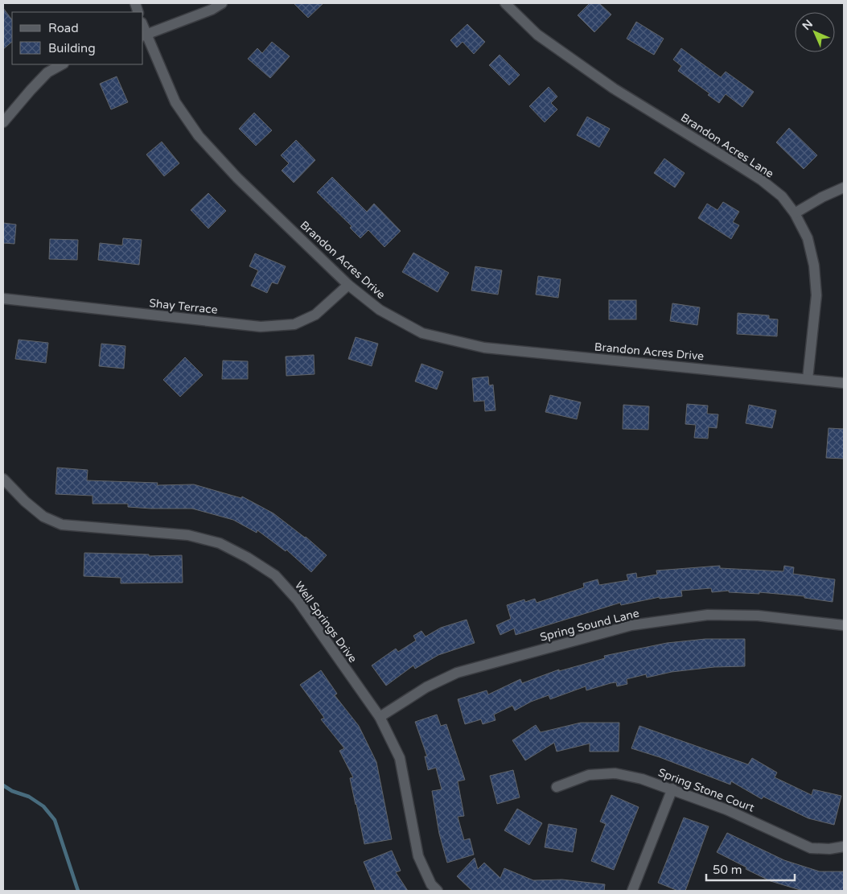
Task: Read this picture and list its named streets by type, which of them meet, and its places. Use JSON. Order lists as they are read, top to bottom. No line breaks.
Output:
{"streets":{"street":["Brandon Acres Lane","Brandon Acres Drive","Shay Terrace","Well Springs Drive","Spring Sound Lane","Spring Stone Court"]},"crossings":[["Brandon Acres Lane","Brandon Acres Drive"],["Brandon Acres Drive","Shay Terrace"],["Well Springs Drive","Spring Sound Lane"]],"legend":["Road","Building"],"scale_bar":"50 m","north":"top left"}
